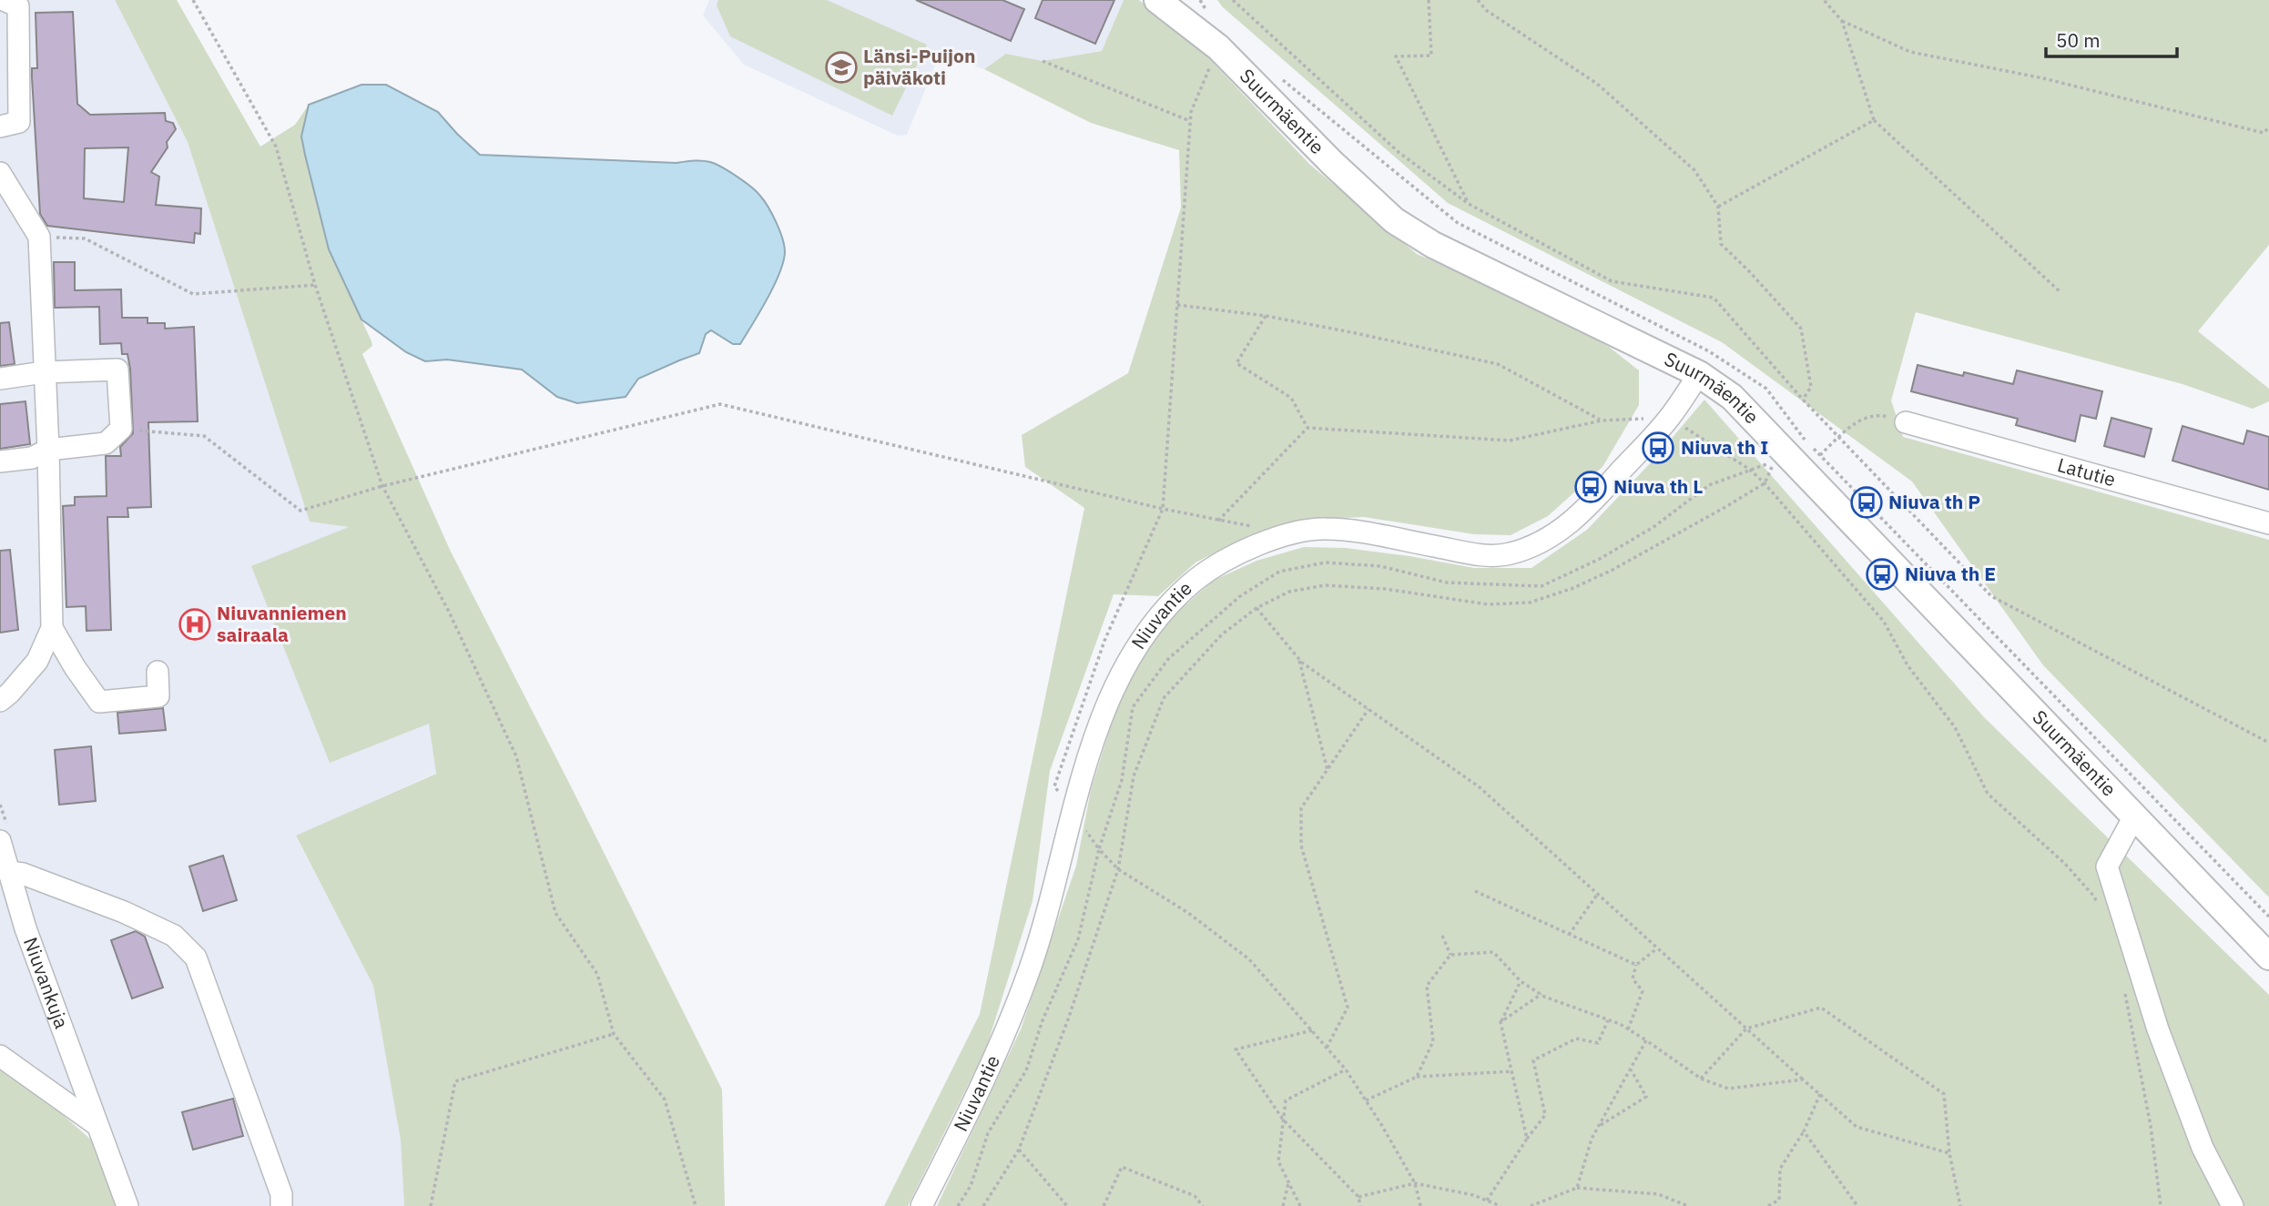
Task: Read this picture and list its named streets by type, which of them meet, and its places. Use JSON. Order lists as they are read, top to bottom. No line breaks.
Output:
{"streets":{"main road":["Suurmäentie"],"street":["Latutie","Niuvantie","Niuvankuja"]},"crossings":[["Suurmäentie","Niuvantie"]],"places":{"school or university":["Länsi-Puijon päiväkoti"],"bus stop":["Niuva th I","Niuva th L","Niuva th P","Niuva th E"],"hospital":["Niuvanniemen sairaala"]},"scale_bar":"50 m"}
